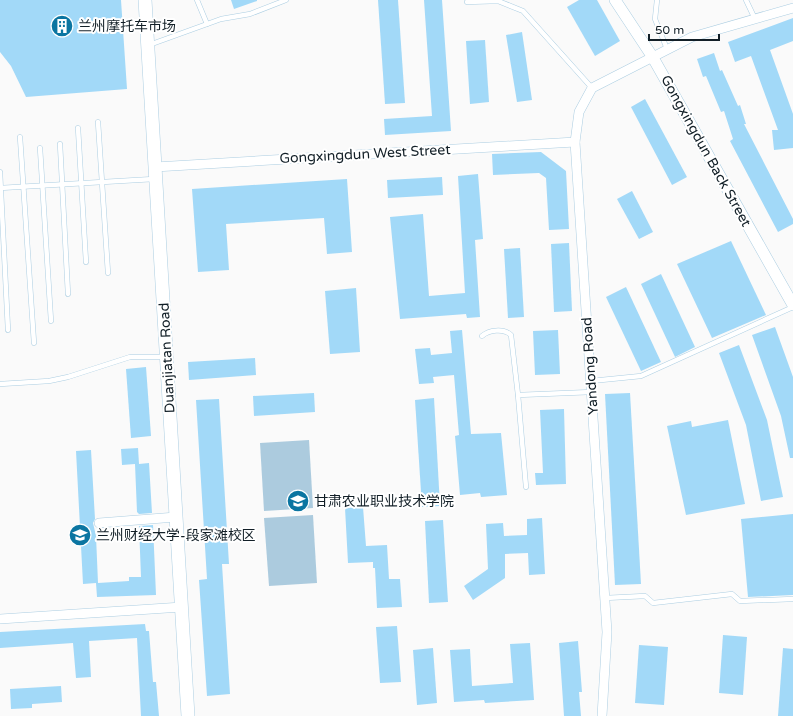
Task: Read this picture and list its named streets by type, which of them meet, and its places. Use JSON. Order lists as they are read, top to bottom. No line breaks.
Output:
{"streets":{"main road":["Duanjiatan Road"],"street":["Gongxingdun Back Street","Gongxingdun West Street","Yandong Road"]},"crossings":[["Gongxingdun West Street","Duanjiatan Road"],["Gongxingdun West Street","Yandong Road"]],"places":{"building":["兰州摩托车市场"],"school or university":["甘肃农业职业技术学院","兰州财经大学-段家滩校区"]},"scale_bar":"50 m"}
